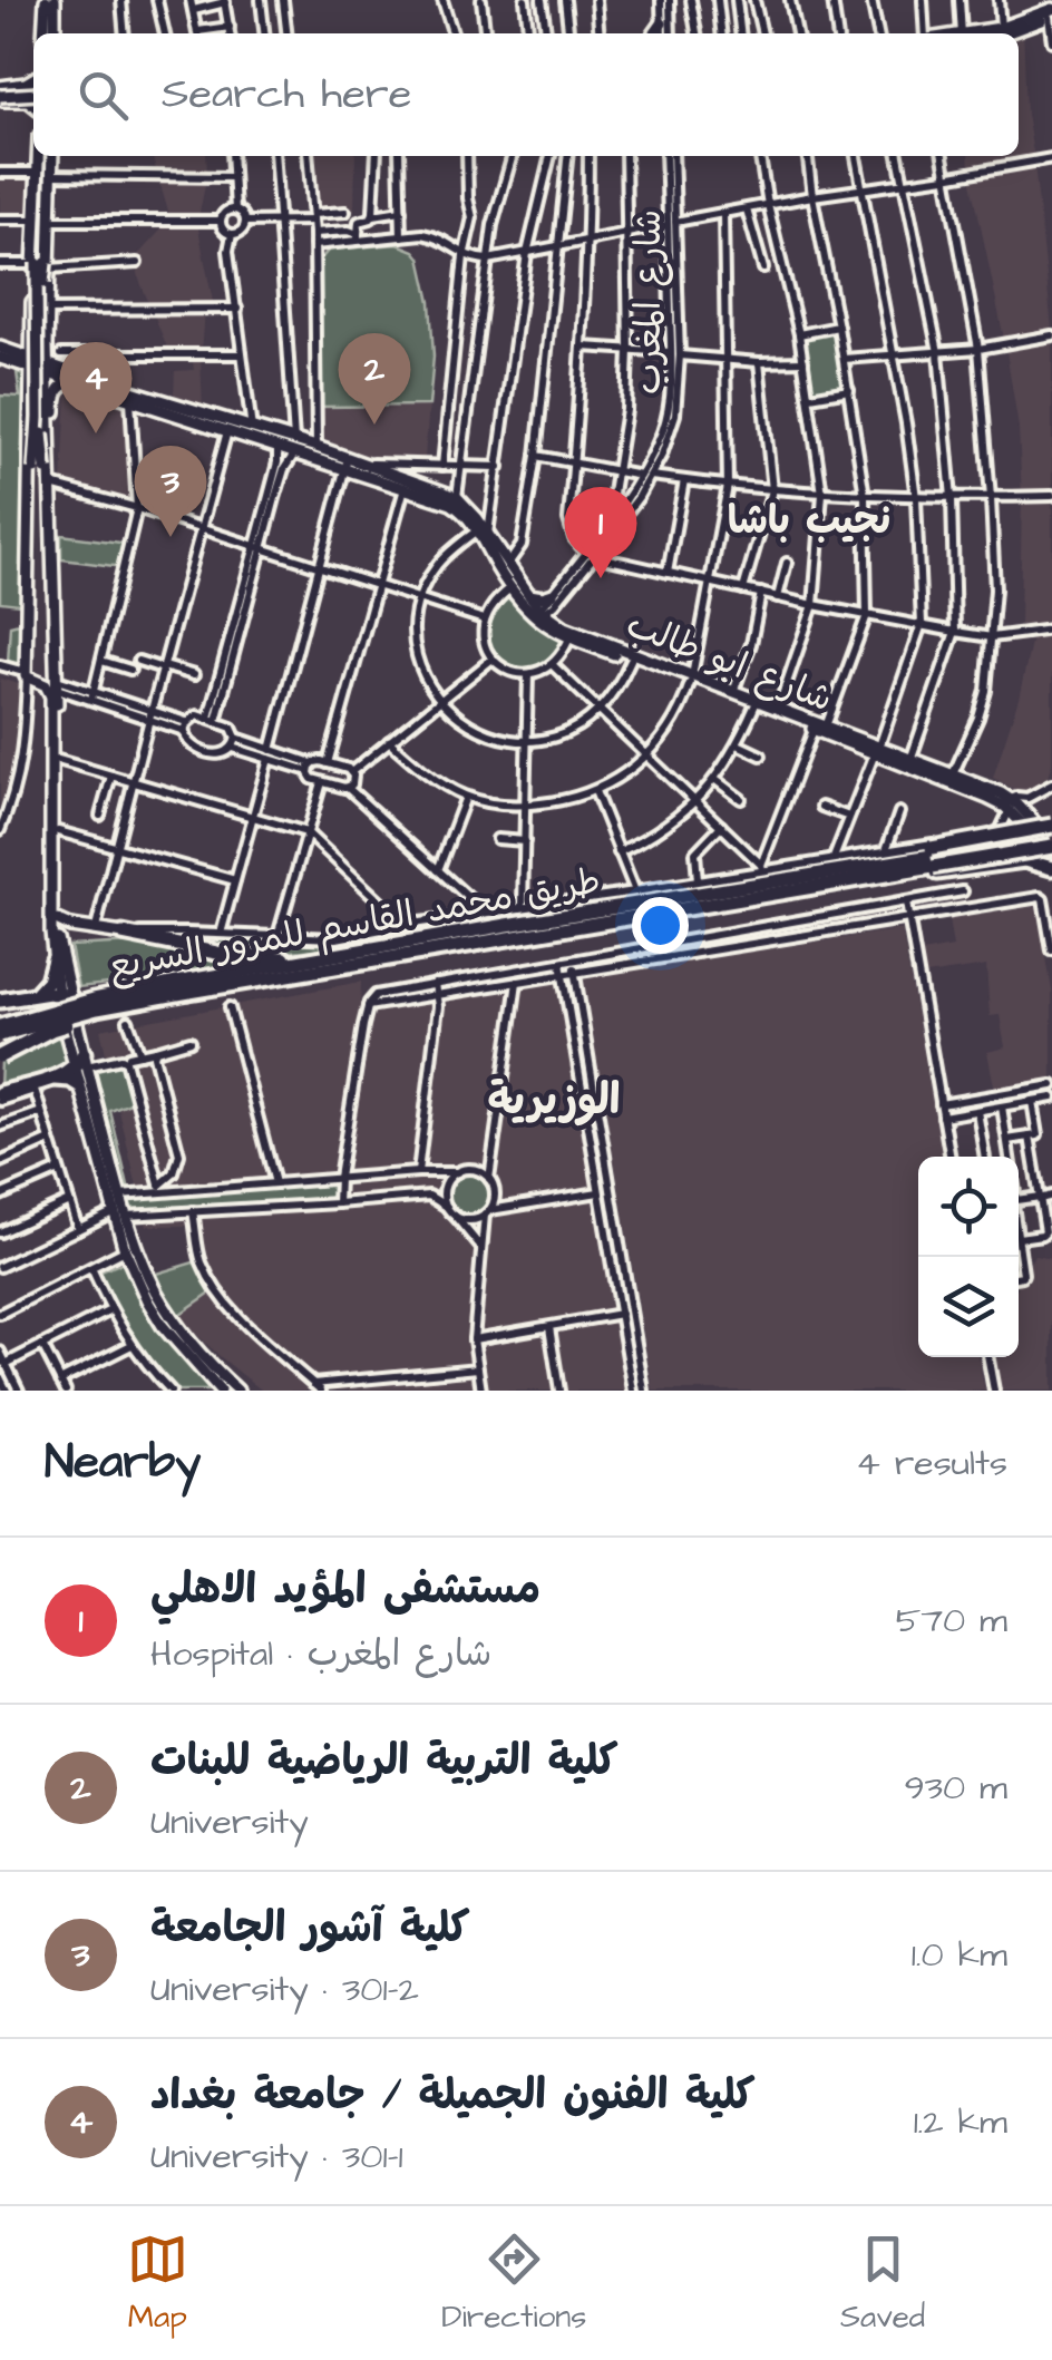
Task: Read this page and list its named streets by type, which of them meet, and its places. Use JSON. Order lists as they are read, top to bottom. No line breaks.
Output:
{"streets":{"highway":["طريق محمد القاسم للمرور السريع"],"main road":["شارع ابو طالب"],"street":["شارع المغرب"]},"crossings":[["شارع المغرب","شارع ابو طالب"],["شارع ابو طالب","طريق محمد القاسم للمرور السريع"]],"districts":["نجيب باشا","الوزيرية"],"page":{"search":"Search here","pins":["2","4","3","1"],"heading":["Nearby","4 results"],"list":[{"mark":"1","name":"مستشفى المؤيد الاهلي","note":"Hospital · شارع المغرب","value":"570 m"},{"mark":"2","name":"كلية التربية الرياضية للبنات","note":"University","value":"930 m"},{"mark":"3","name":"كلية آشور الجامعة","note":"University · 301-2","value":"1.0 km"},{"mark":"4","name":"كلية الفنون الجميلة / جامعة بغداد","note":"University · 301-1","value":"1.2 km"}],"nav":["Map","Directions","Saved"]}}
